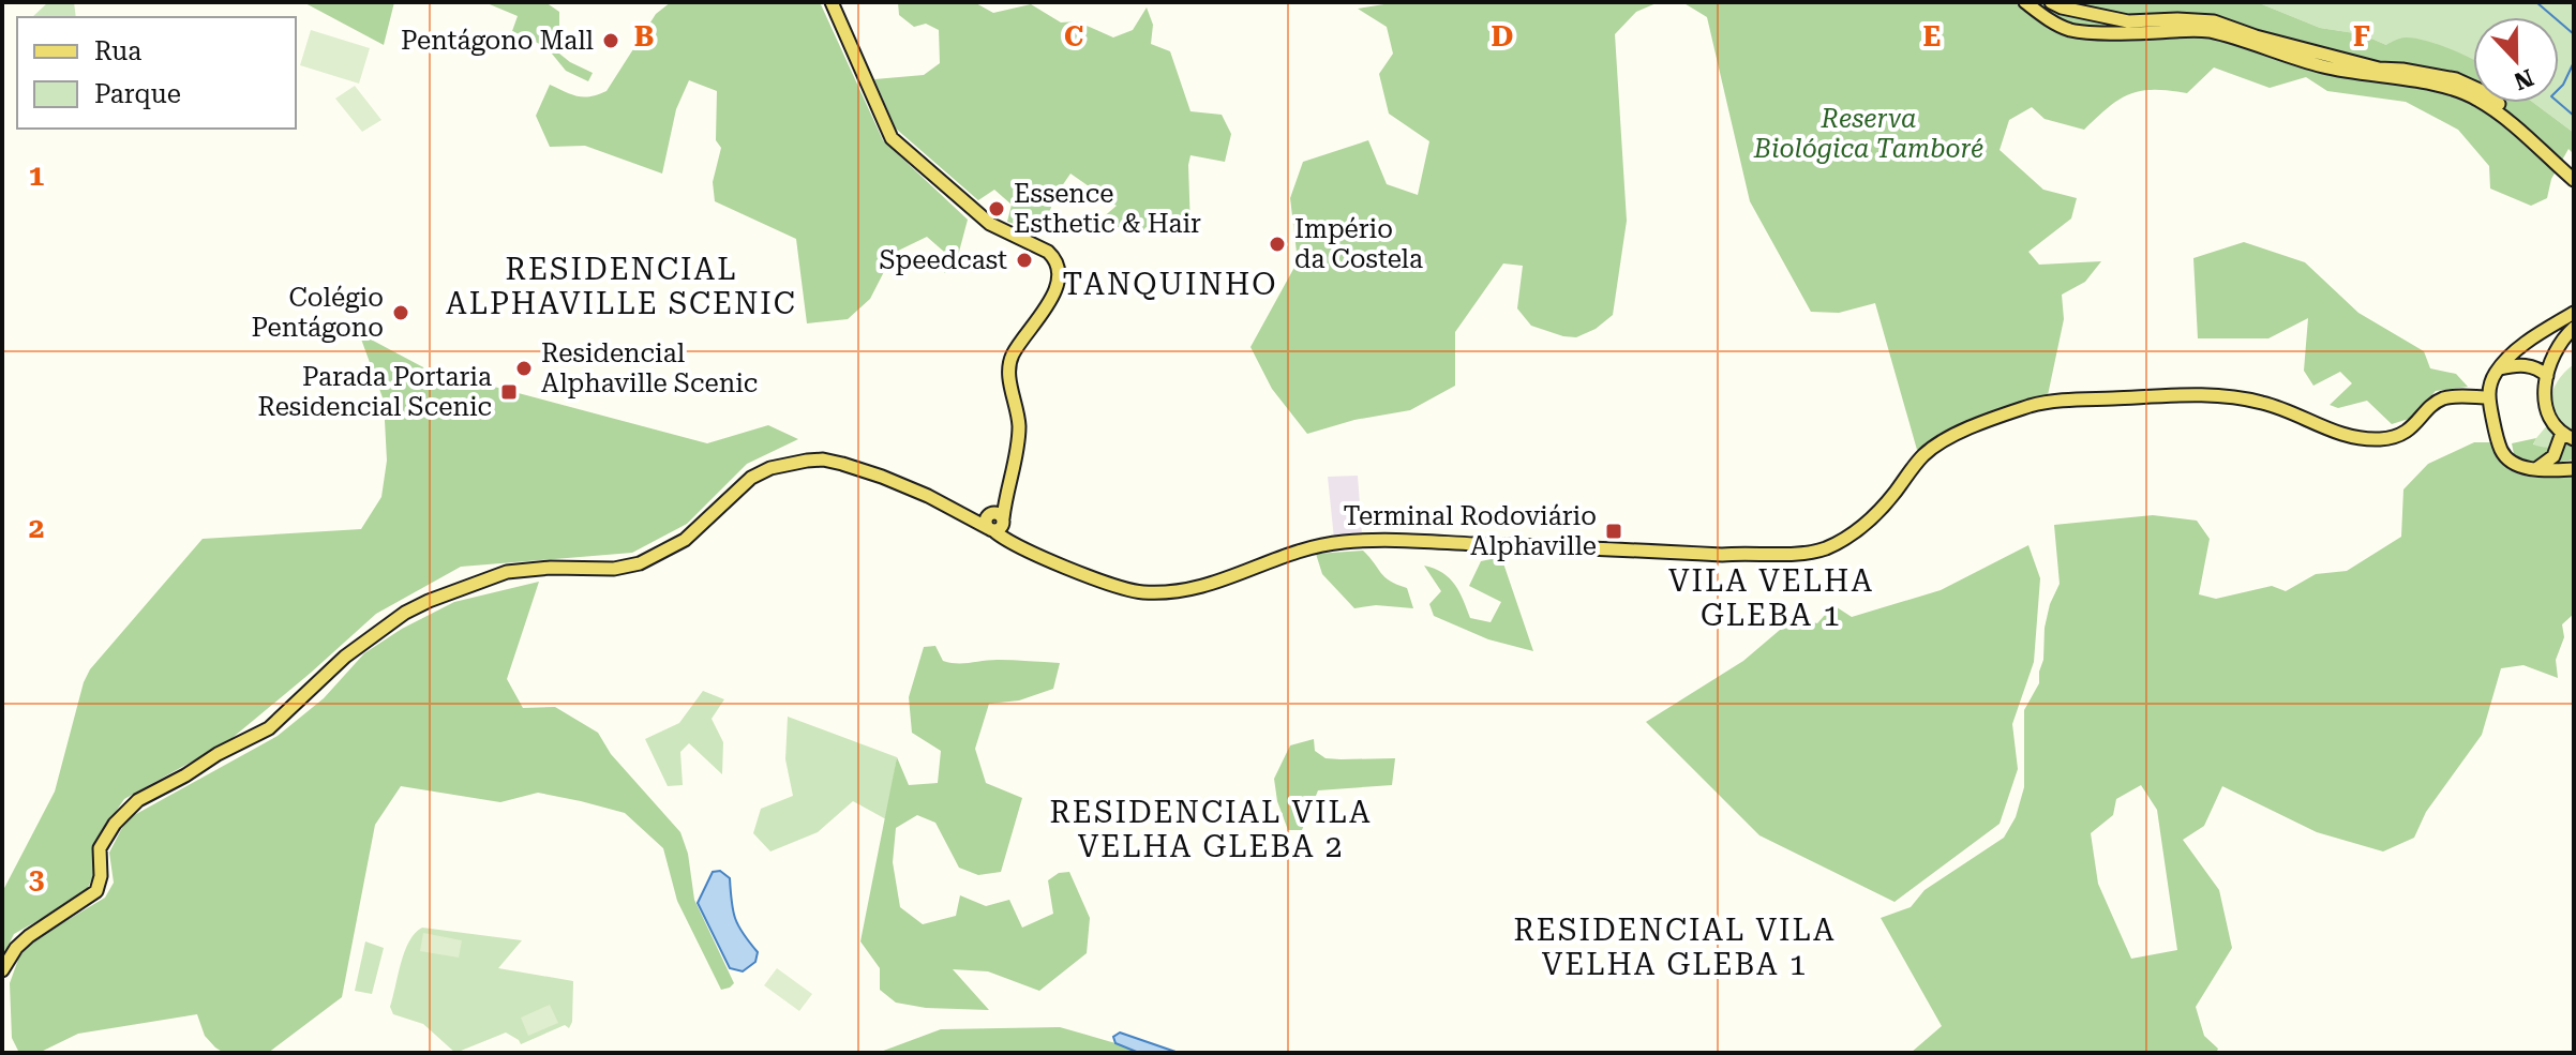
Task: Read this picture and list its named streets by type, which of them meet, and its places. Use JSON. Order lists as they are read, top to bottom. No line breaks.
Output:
{"districts":["RESIDENCIAL ALPHAVILLE SCENIC","TANQUINHO","VILA VELHA GLEBA 1","RESIDENCIAL VILA VELHA GLEBA 2","RESIDENCIAL VILA VELHA GLEBA 1"],"parks":["Reserva Biológica Tamboré"],"places":{"other":["Pentágono Mall","Essence Esthetic & Hair","Império da Costela","Speedcast","Colégio Pentágono","Residencial Alphaville Scenic"],"transit":["Parada Portaria Residencial Scenic","Terminal Rodoviário Alphaville"]},"legend":["Rua","Parque"],"north":"bottom","grid":{"columns":["B","C","D","E","F"],"rows":["1","2","3"]}}
